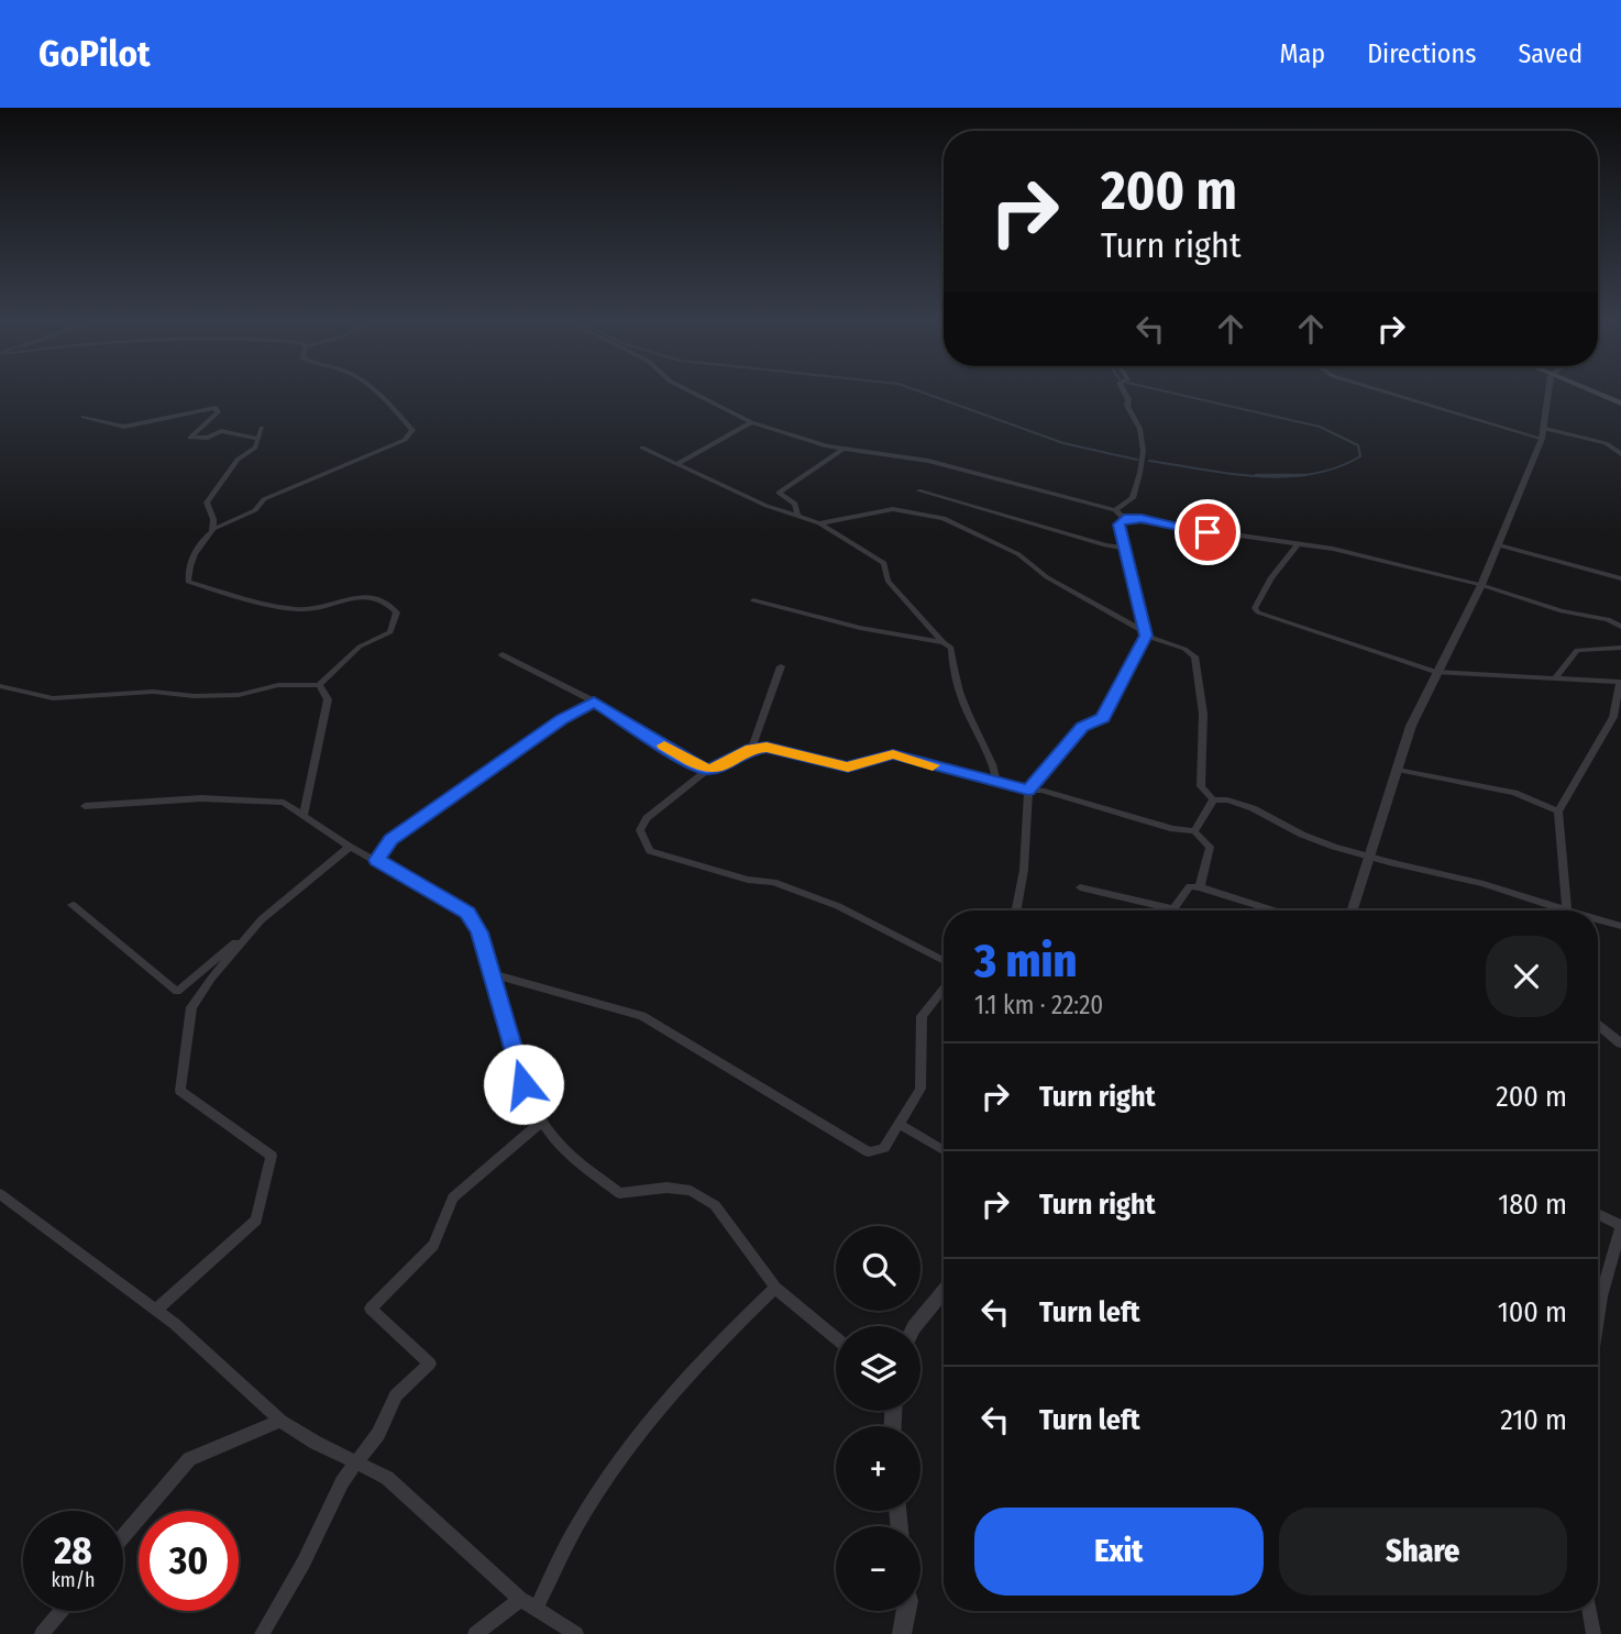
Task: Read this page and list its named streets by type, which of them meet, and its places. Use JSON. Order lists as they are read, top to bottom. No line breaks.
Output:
{"page":{"header":"GoPilot","nav":["Map","Directions","Saved"],"turn":["200 m","Turn right"],"heading":["3 min","1.1 km · 22:20"],"list":[{"name":"Turn right","value":"200 m"},{"name":"Turn right","value":"180 m"},{"name":"Turn left","value":"100 m"},{"name":"Turn left","value":"210 m"}],"map_buttons":["+","−"],"buttons":["Exit","Share"],"speed":"28 km/h","limit":"30"}}
